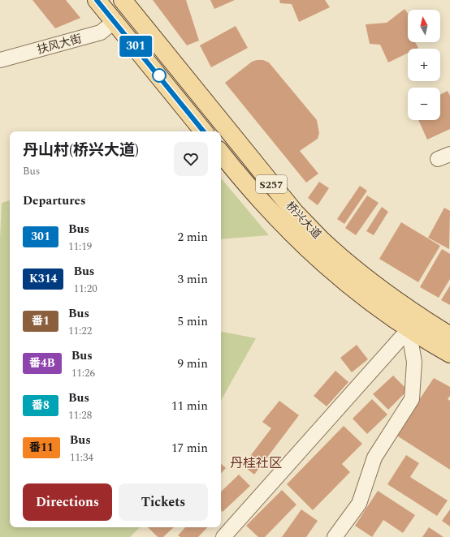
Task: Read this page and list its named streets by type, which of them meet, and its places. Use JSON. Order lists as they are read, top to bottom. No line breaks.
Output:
{"streets":{"main road":["S257","桥兴大道"],"street":["扶风大街"]},"districts":["丹桂社区"],"lines":["bus line 301"],"north":"top","page":{"on_map":"301","map_buttons":["+","−"],"heading":[["丹山村(桥兴大道)","Bus"],"Departures"],"list":[{"mark":"301","name":"Bus","note":"11:19","value":"2 min"},{"mark":"K314","name":"Bus","note":"11:20","value":"3 min"},{"mark":"番1","name":"Bus","note":"11:22","value":"5 min"},{"mark":"番4B","name":"Bus","note":"11:26","value":"9 min"},{"mark":"番8","name":"Bus","note":"11:28","value":"11 min"},{"mark":"番11","name":"Bus","note":"11:34","value":"17 min"}],"buttons":["Directions","Tickets"]}}
